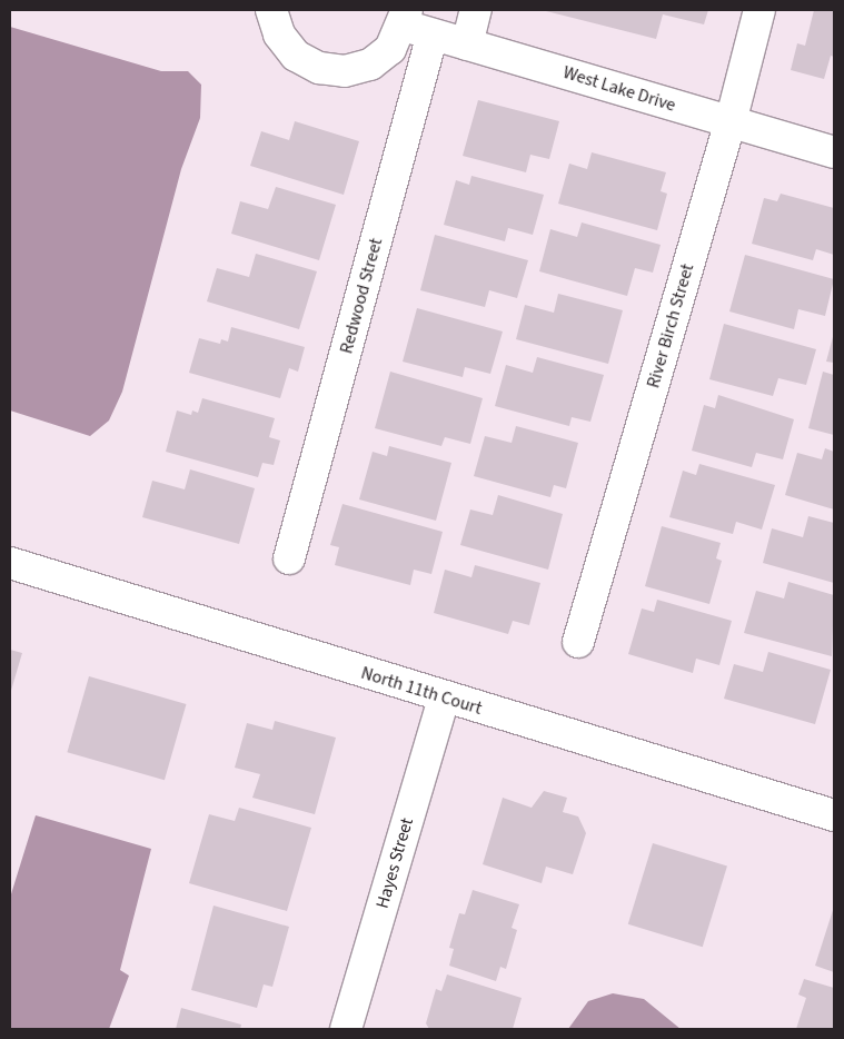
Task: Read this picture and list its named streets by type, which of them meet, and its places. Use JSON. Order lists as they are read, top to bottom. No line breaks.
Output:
{"streets":{"street":["West Lake Drive","Redwood Street","River Birch Street","North 11th Court","Hayes Street"]},"crossings":[["West Lake Drive","Redwood Street"],["West Lake Drive","River Birch Street"],["North 11th Court","Hayes Street"]]}
